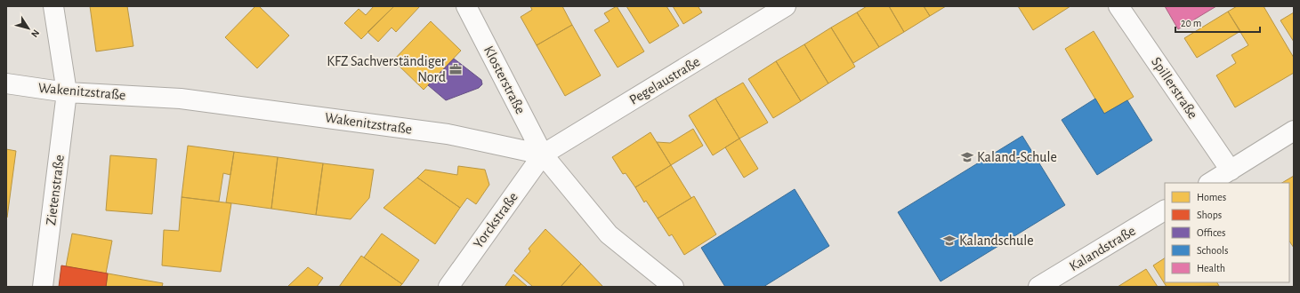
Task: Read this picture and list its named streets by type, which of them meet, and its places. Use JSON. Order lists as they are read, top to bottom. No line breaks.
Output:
{"streets":{"street":["Klosterstraße","Pegelaustraße","Spillerstraße","Wakenitzstraße","Zietenstraße","Yorckstraße","Kalandstraße"]},"crossings":[["Klosterstraße","Pegelaustraße"],["Klosterstraße","Wakenitzstraße"],["Klosterstraße","Yorckstraße"],["Pegelaustraße","Wakenitzstraße"],["Pegelaustraße","Yorckstraße"],["Wakenitzstraße","Zietenstraße"],["Wakenitzstraße","Yorckstraße"]],"places":{"office":["KFZ Sachverständiger Nord"],"school or university":["Kaland-Schule","Kalandschule"]},"legend":["Homes","Shops","Offices","Schools","Health"],"scale_bar":"20 m","north":"bottom right"}
